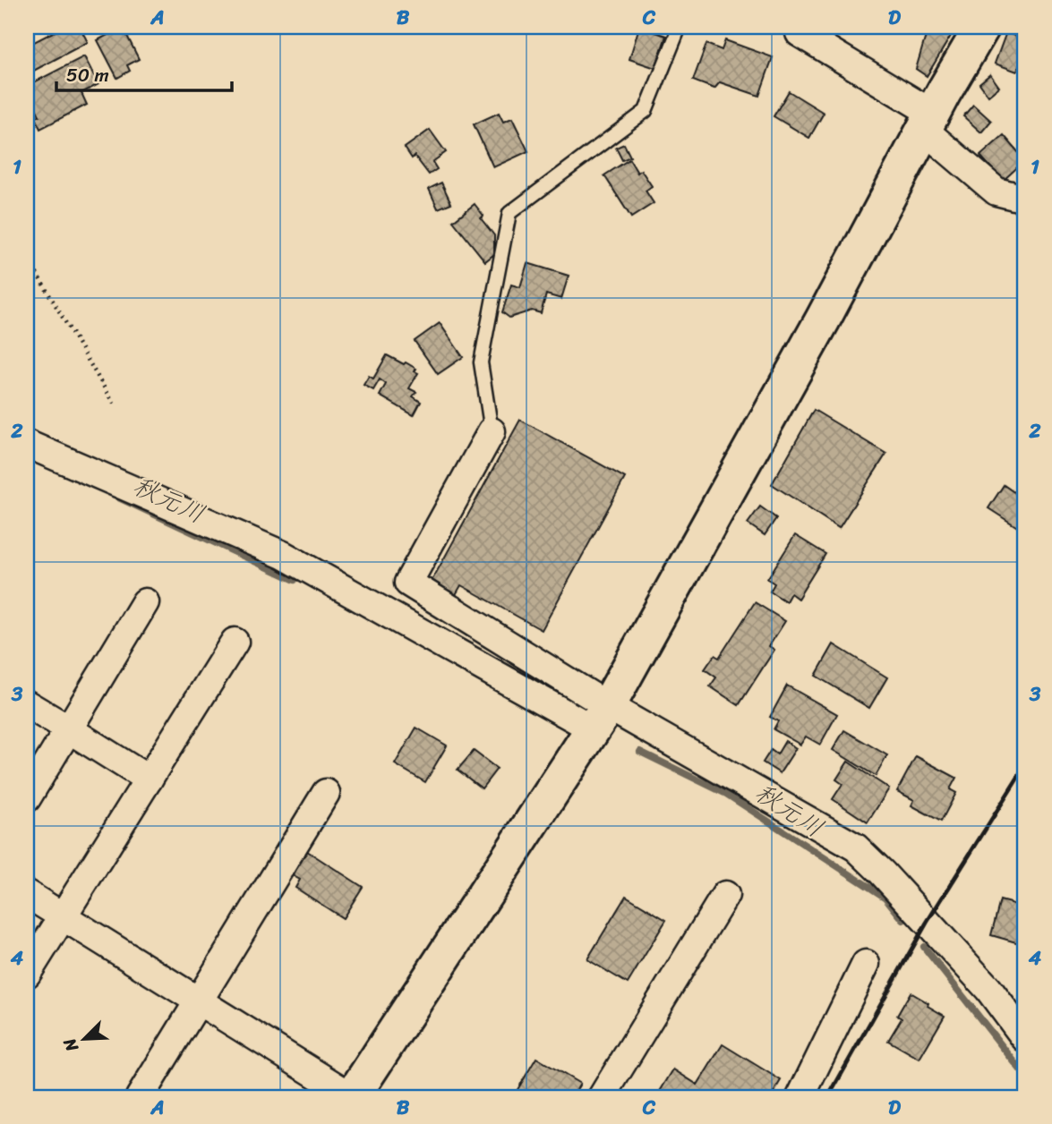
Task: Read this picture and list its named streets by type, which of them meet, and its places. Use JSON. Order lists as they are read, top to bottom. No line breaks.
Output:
{"water":["秋元川"],"scale_bar":"50 m","north":"bottom left","grid":{"columns":["A","B","C","D"],"rows":["1","2","3","4"]}}
